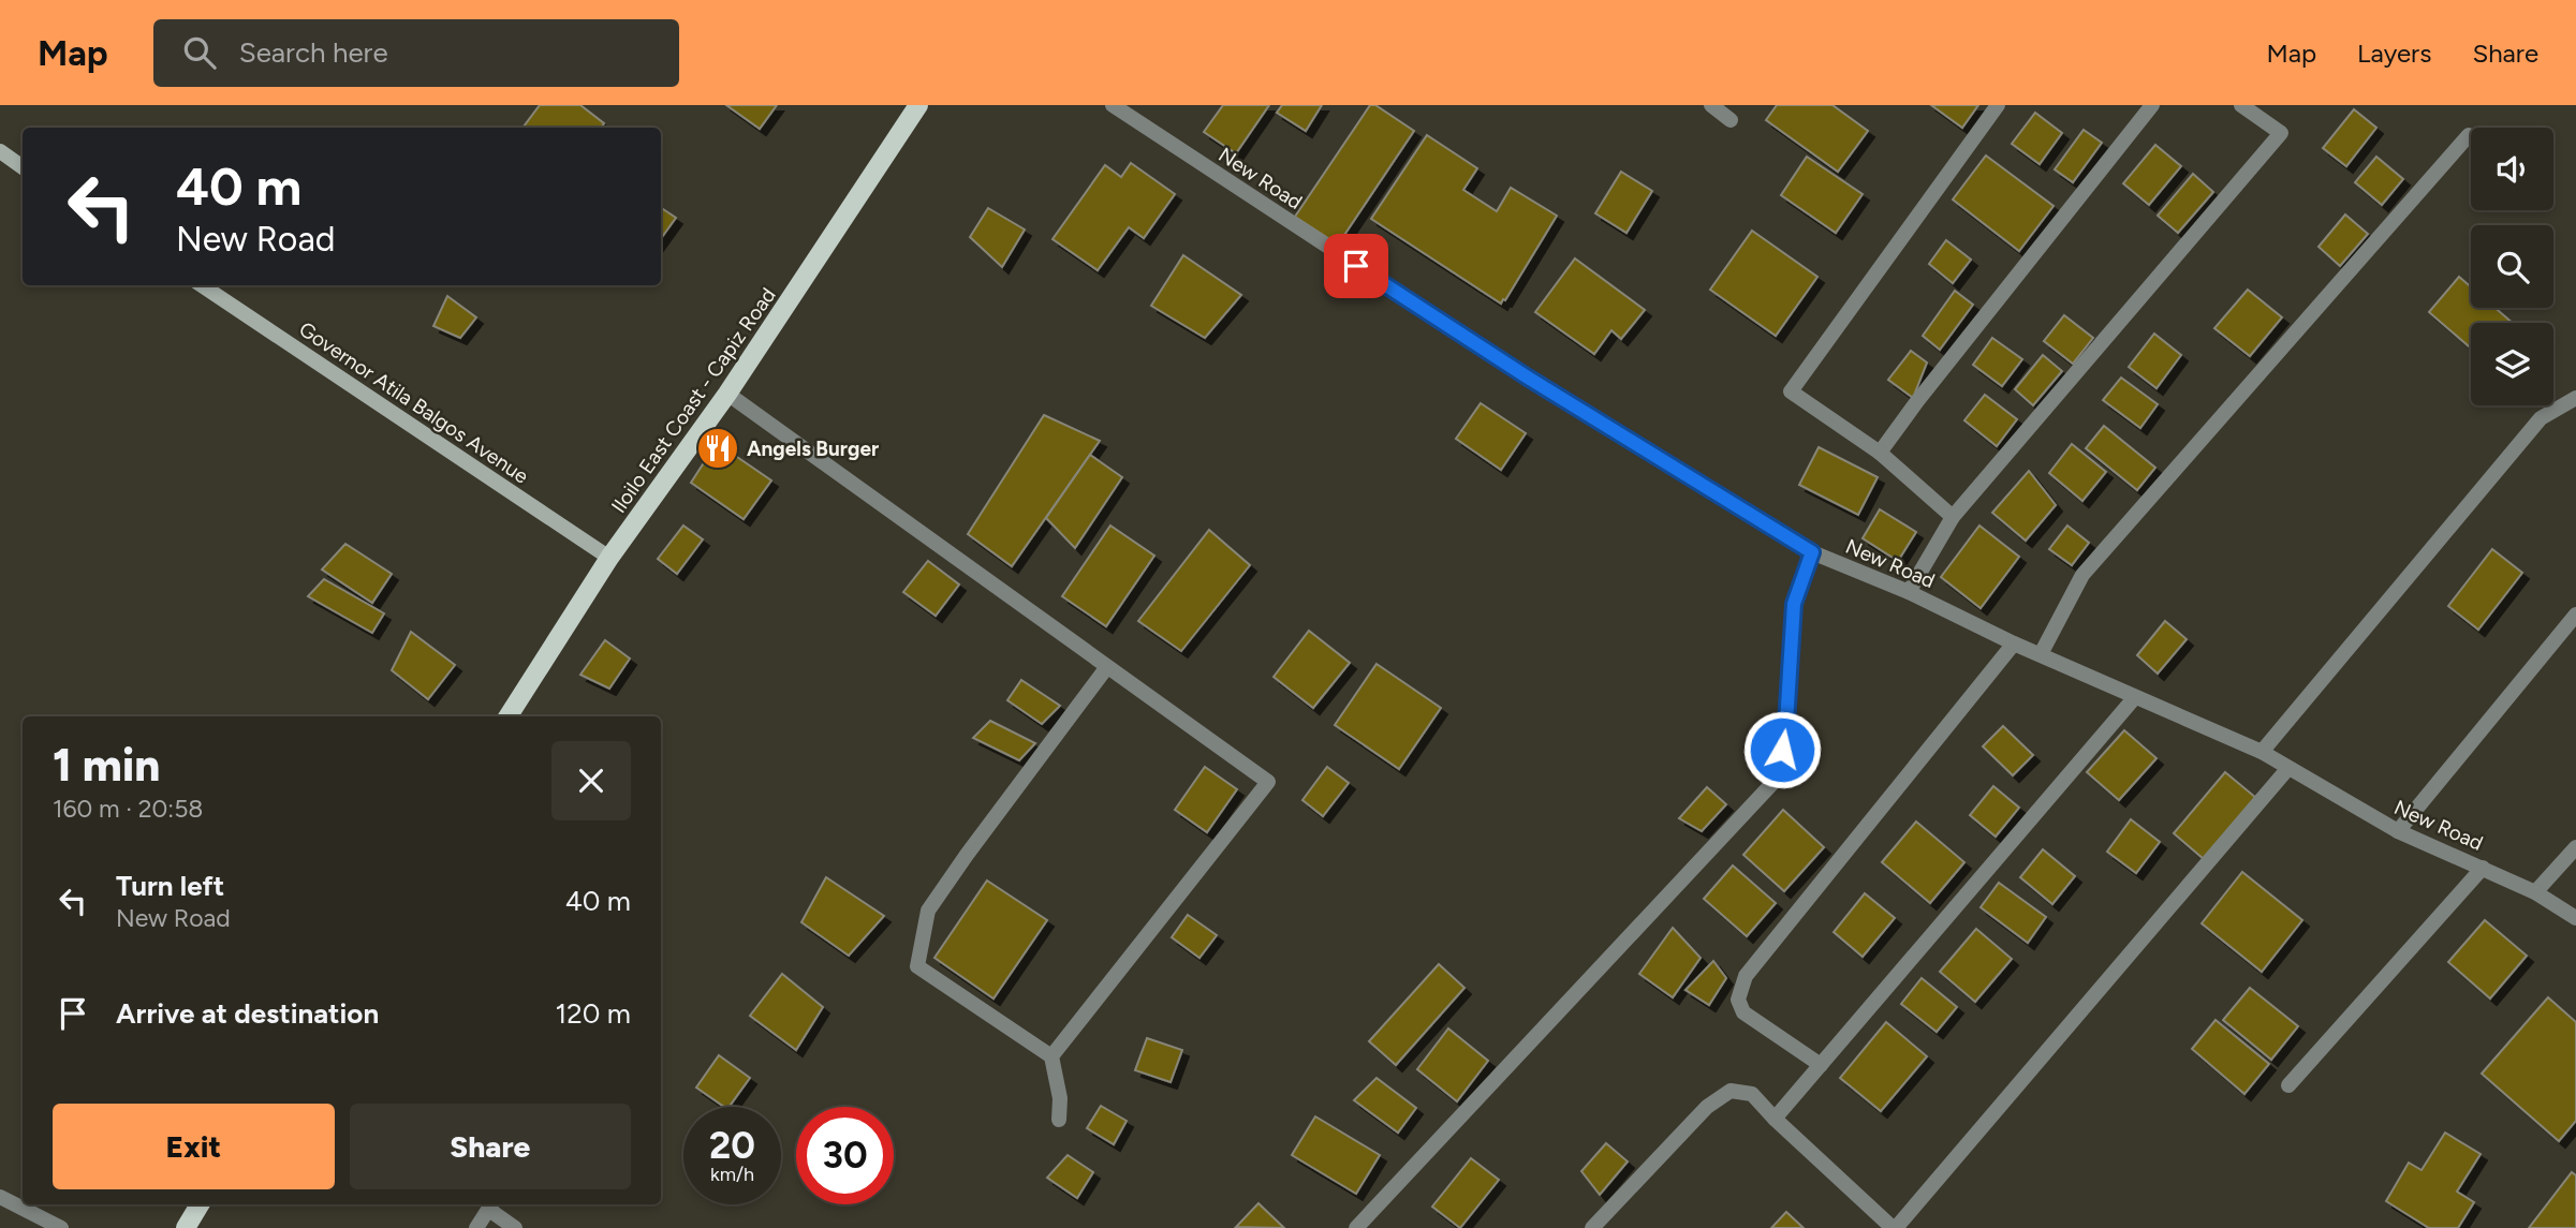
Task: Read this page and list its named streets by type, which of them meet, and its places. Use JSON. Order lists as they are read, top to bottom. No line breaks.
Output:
{"streets":{"main road":["Iloilo East Coast - Capiz Road","Governor Atila Balgos Avenue"],"street":["New Road"]},"crossings":[["Iloilo East Coast - Capiz Road","Governor Atila Balgos Avenue"]],"places":{"restaurant":["Angels Burger"]},"page":{"header":"Map","search":"Search here","nav":["Map","Layers","Share"],"turn":["40 m","New Road"],"heading":["1 min","160 m · 20:58"],"list":[{"name":"Turn left","note":"New Road","value":"40 m"},{"name":"Arrive at destination","value":"120 m"}],"buttons":["Exit","Share"],"speed":"20 km/h","limit":"30"}}
